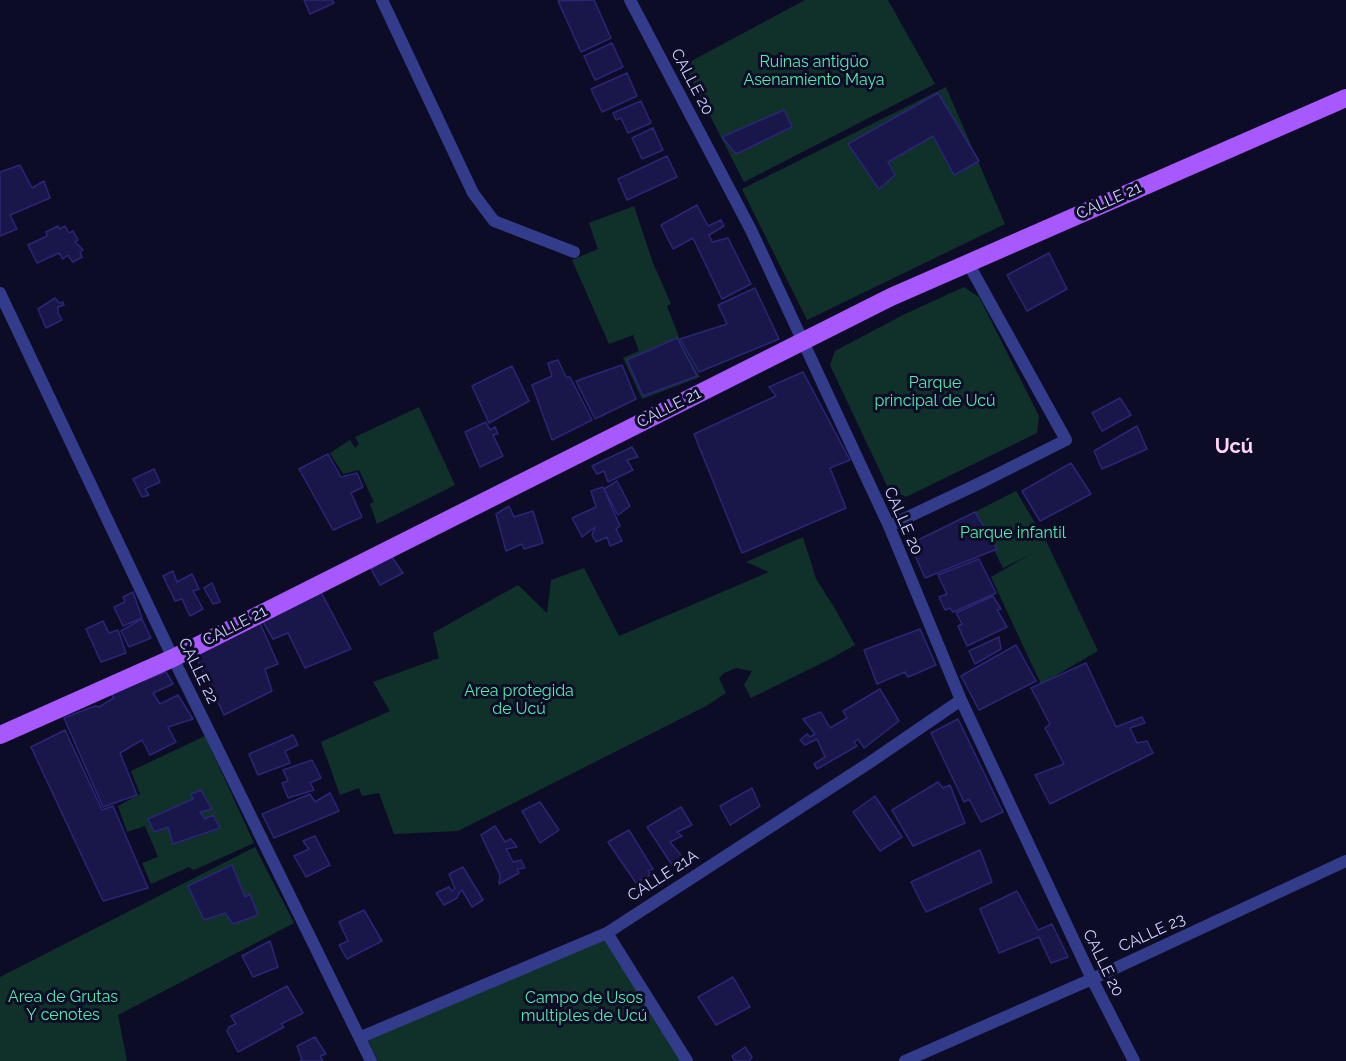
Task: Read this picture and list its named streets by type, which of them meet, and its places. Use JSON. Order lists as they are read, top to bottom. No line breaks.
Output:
{"streets":{"main road":["CALLE 21"],"street":["CALLE 20","CALLE 22","CALLE 21A","CALLE 23"]},"crossings":[["CALLE 20","CALLE 21"],["CALLE 20","CALLE 21A"],["CALLE 20","CALLE 23"],["CALLE 21","CALLE 22"],["CALLE 22","CALLE 21A"]],"districts":["Ucú"],"parks":["Ruinas antigüo Asenamiento Maya","Parque principal de Ucú","Parque infantil","Area protegida de Ucú","Area de Grutas Y cenotes","Campo de Usos multiples de Ucú"]}
